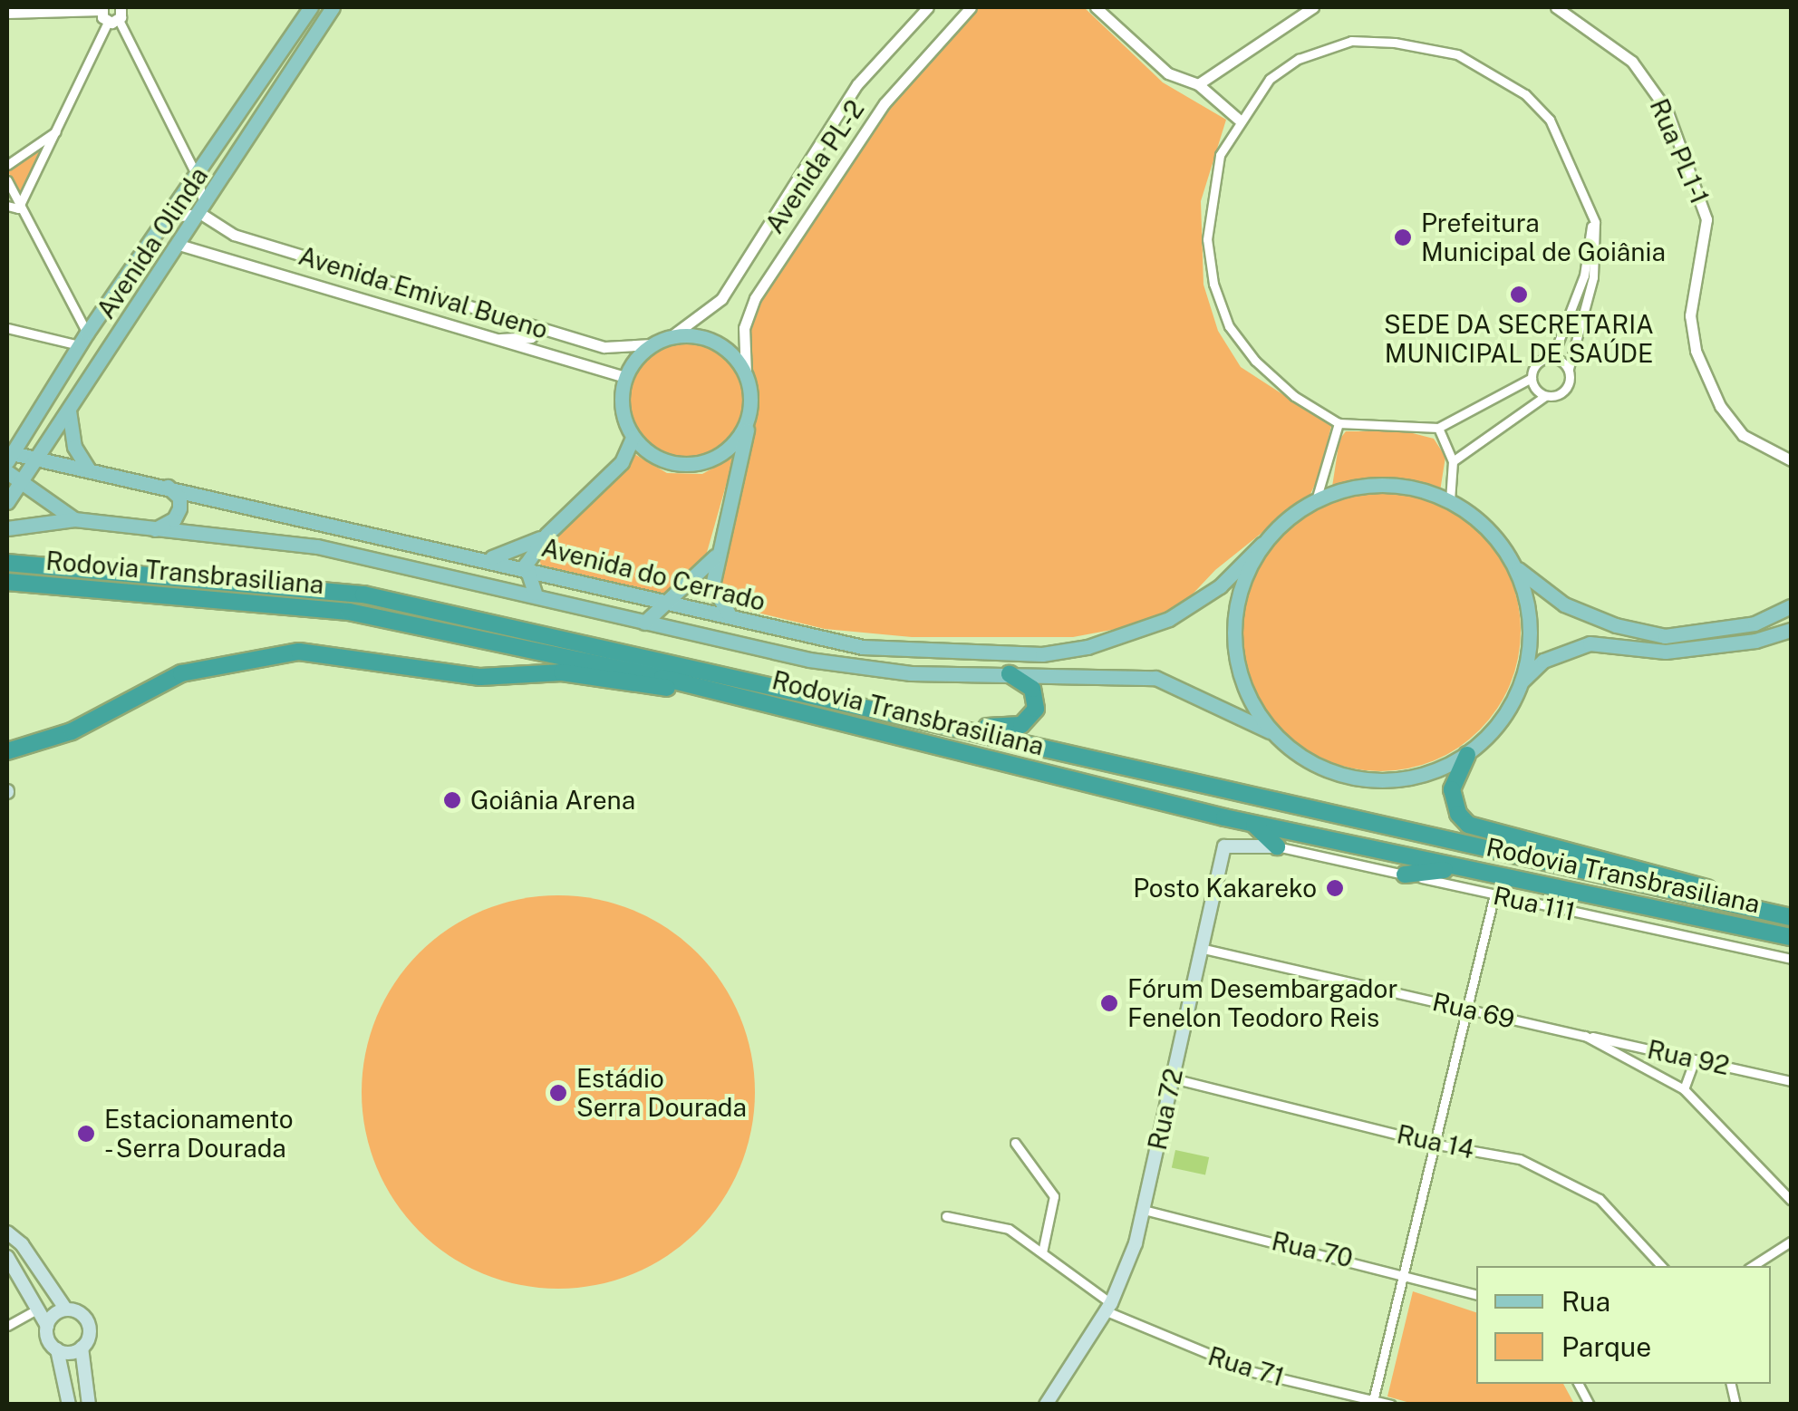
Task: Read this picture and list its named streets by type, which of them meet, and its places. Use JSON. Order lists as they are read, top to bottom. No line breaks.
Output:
{"streets":{"highway":["Rodovia Transbrasiliana"],"main road":["Avenida Olinda","Avenida do Cerrado","Rua 72"],"street":["Rua PL1-1","Avenida PL-2","Avenida Emival Bueno","Rua 111","Rua 69","Rua 92","Rua 14","Rua 70","Rua 71"]},"crossings":[["Avenida PL-2","Avenida Emival Bueno"],["Avenida Olinda","Avenida Emival Bueno"],["Avenida Olinda","Avenida do Cerrado"],["Rua 111","Rua 72"],["Rua 69","Rua 92"],["Rua 69","Rua 72"],["Rua 72","Rua 14"],["Rua 72","Rua 70"],["Rua 72","Rua 71"]],"places":["Prefeitura Municipal de Goiânia","SEDE DA SECRETARIA MUNICIPAL DE SAÚDE","Goiânia Arena","Posto Kakareko","Fórum Desembargador Fenelon Teodoro Reis","Estádio Serra Dourada","Estacionamento - Serra Dourada"],"legend":["Rua","Parque"]}
